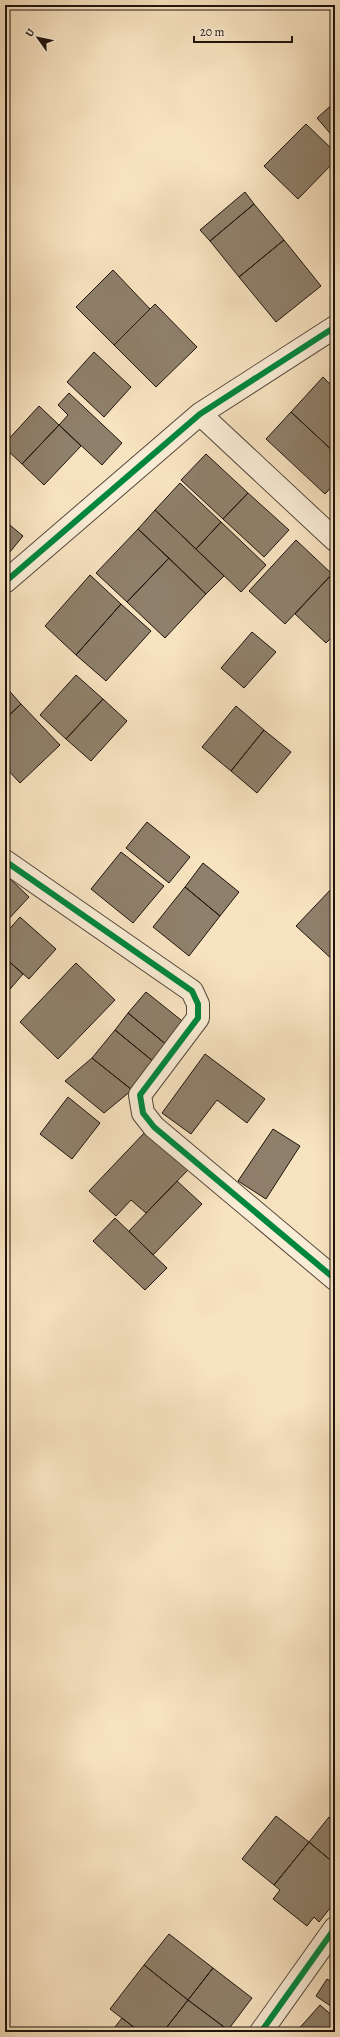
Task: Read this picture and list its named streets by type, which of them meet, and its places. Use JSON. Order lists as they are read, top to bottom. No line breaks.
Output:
{"scale_bar":"20 m","north":"top left"}
